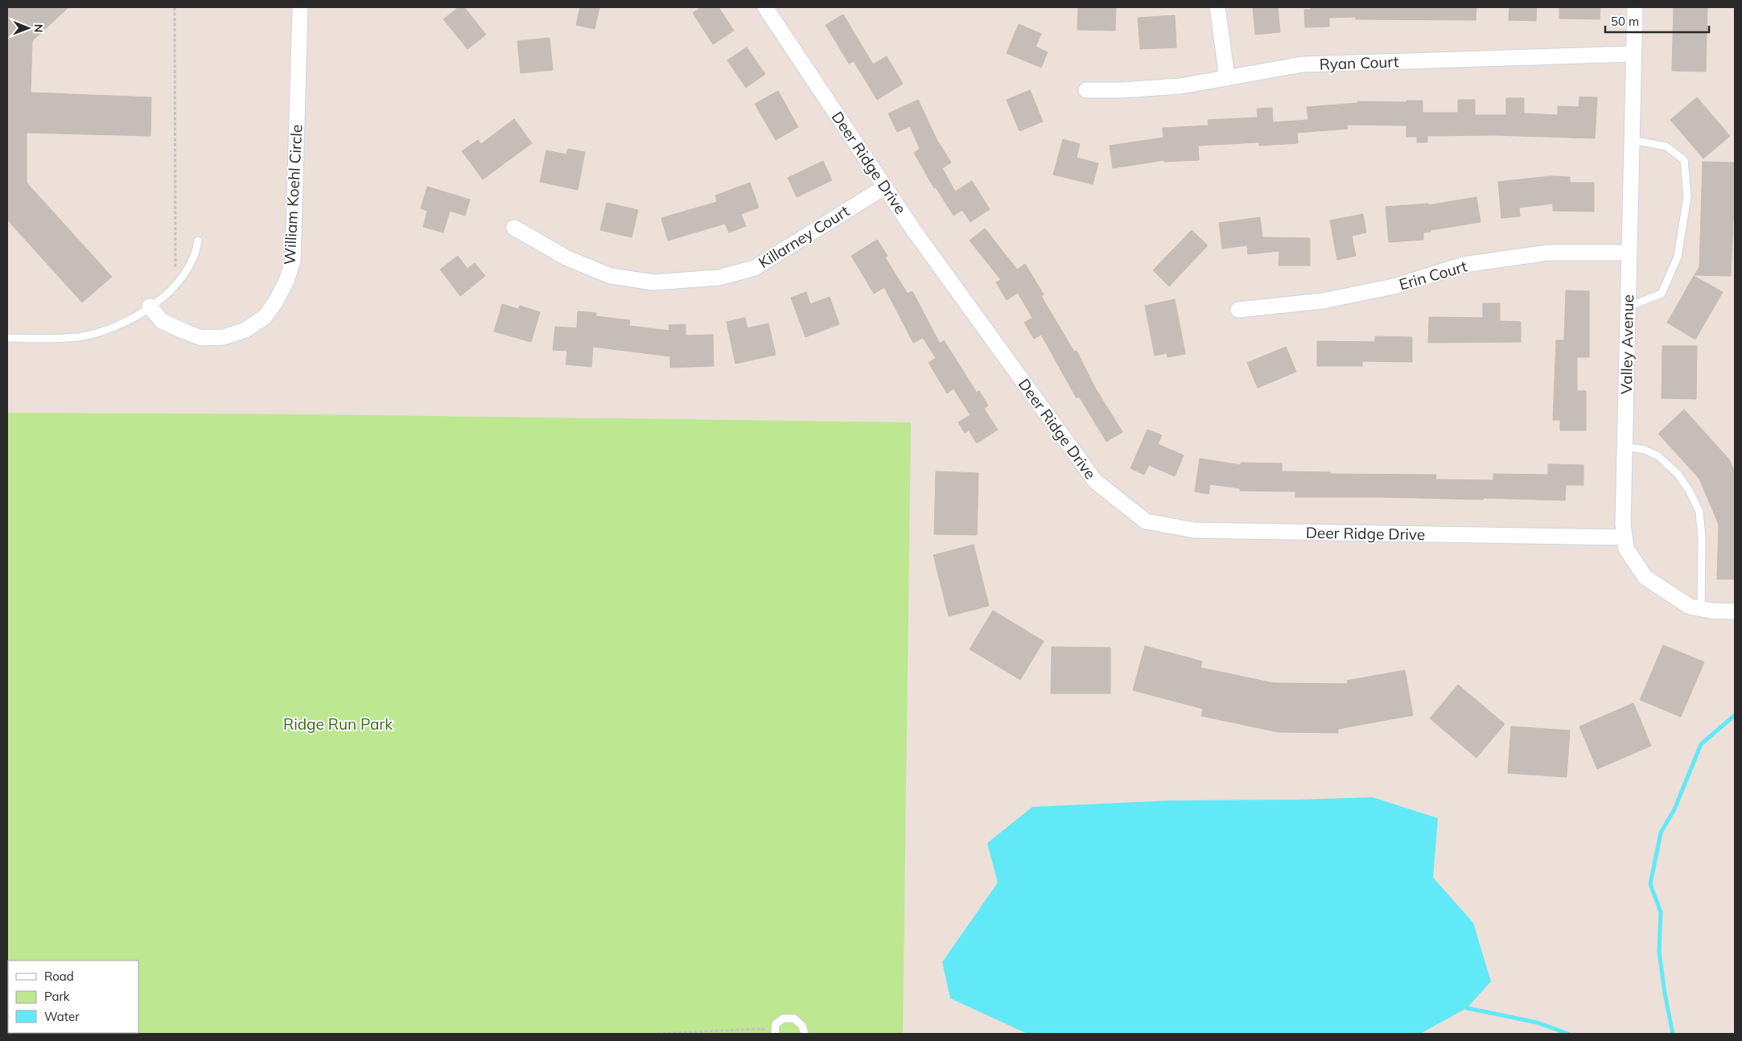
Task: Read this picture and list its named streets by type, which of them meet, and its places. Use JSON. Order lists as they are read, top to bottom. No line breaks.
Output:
{"streets":{"street":["Ryan Court","Deer Ridge Drive","William Koehl Circle","Killarney Court","Erin Court","Valley Avenue"]},"crossings":[["Ryan Court","Valley Avenue"],["Deer Ridge Drive","Killarney Court"],["Deer Ridge Drive","Valley Avenue"],["Erin Court","Valley Avenue"]],"parks":["Ridge Run Park"],"legend":["Road","Park","Water"],"scale_bar":"50 m","north":"right"}
